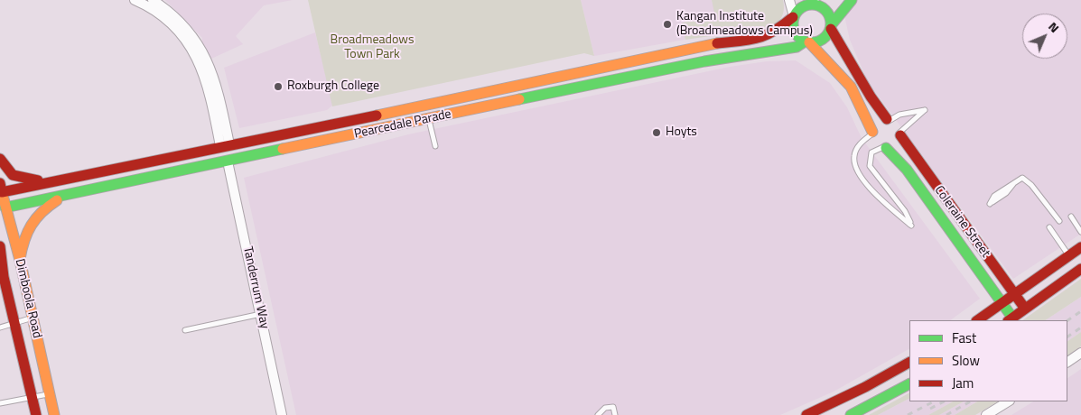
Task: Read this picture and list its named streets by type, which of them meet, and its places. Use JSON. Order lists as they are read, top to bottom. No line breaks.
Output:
{"streets":{"street":["Pearcedale Parade","Coleraine Street","Tanderrum Way","Dimboola Road"]},"crossings":[["Pearcedale Parade","Tanderrum Way"],["Pearcedale Parade","Dimboola Road"]],"parks":["Broadmeadows Town Park"],"places":["Kangan Institute (Broadmeadows Campus)","Roxburgh College","Hoyts"],"legend":["Fast","Slow","Jam"],"north":"top right"}
